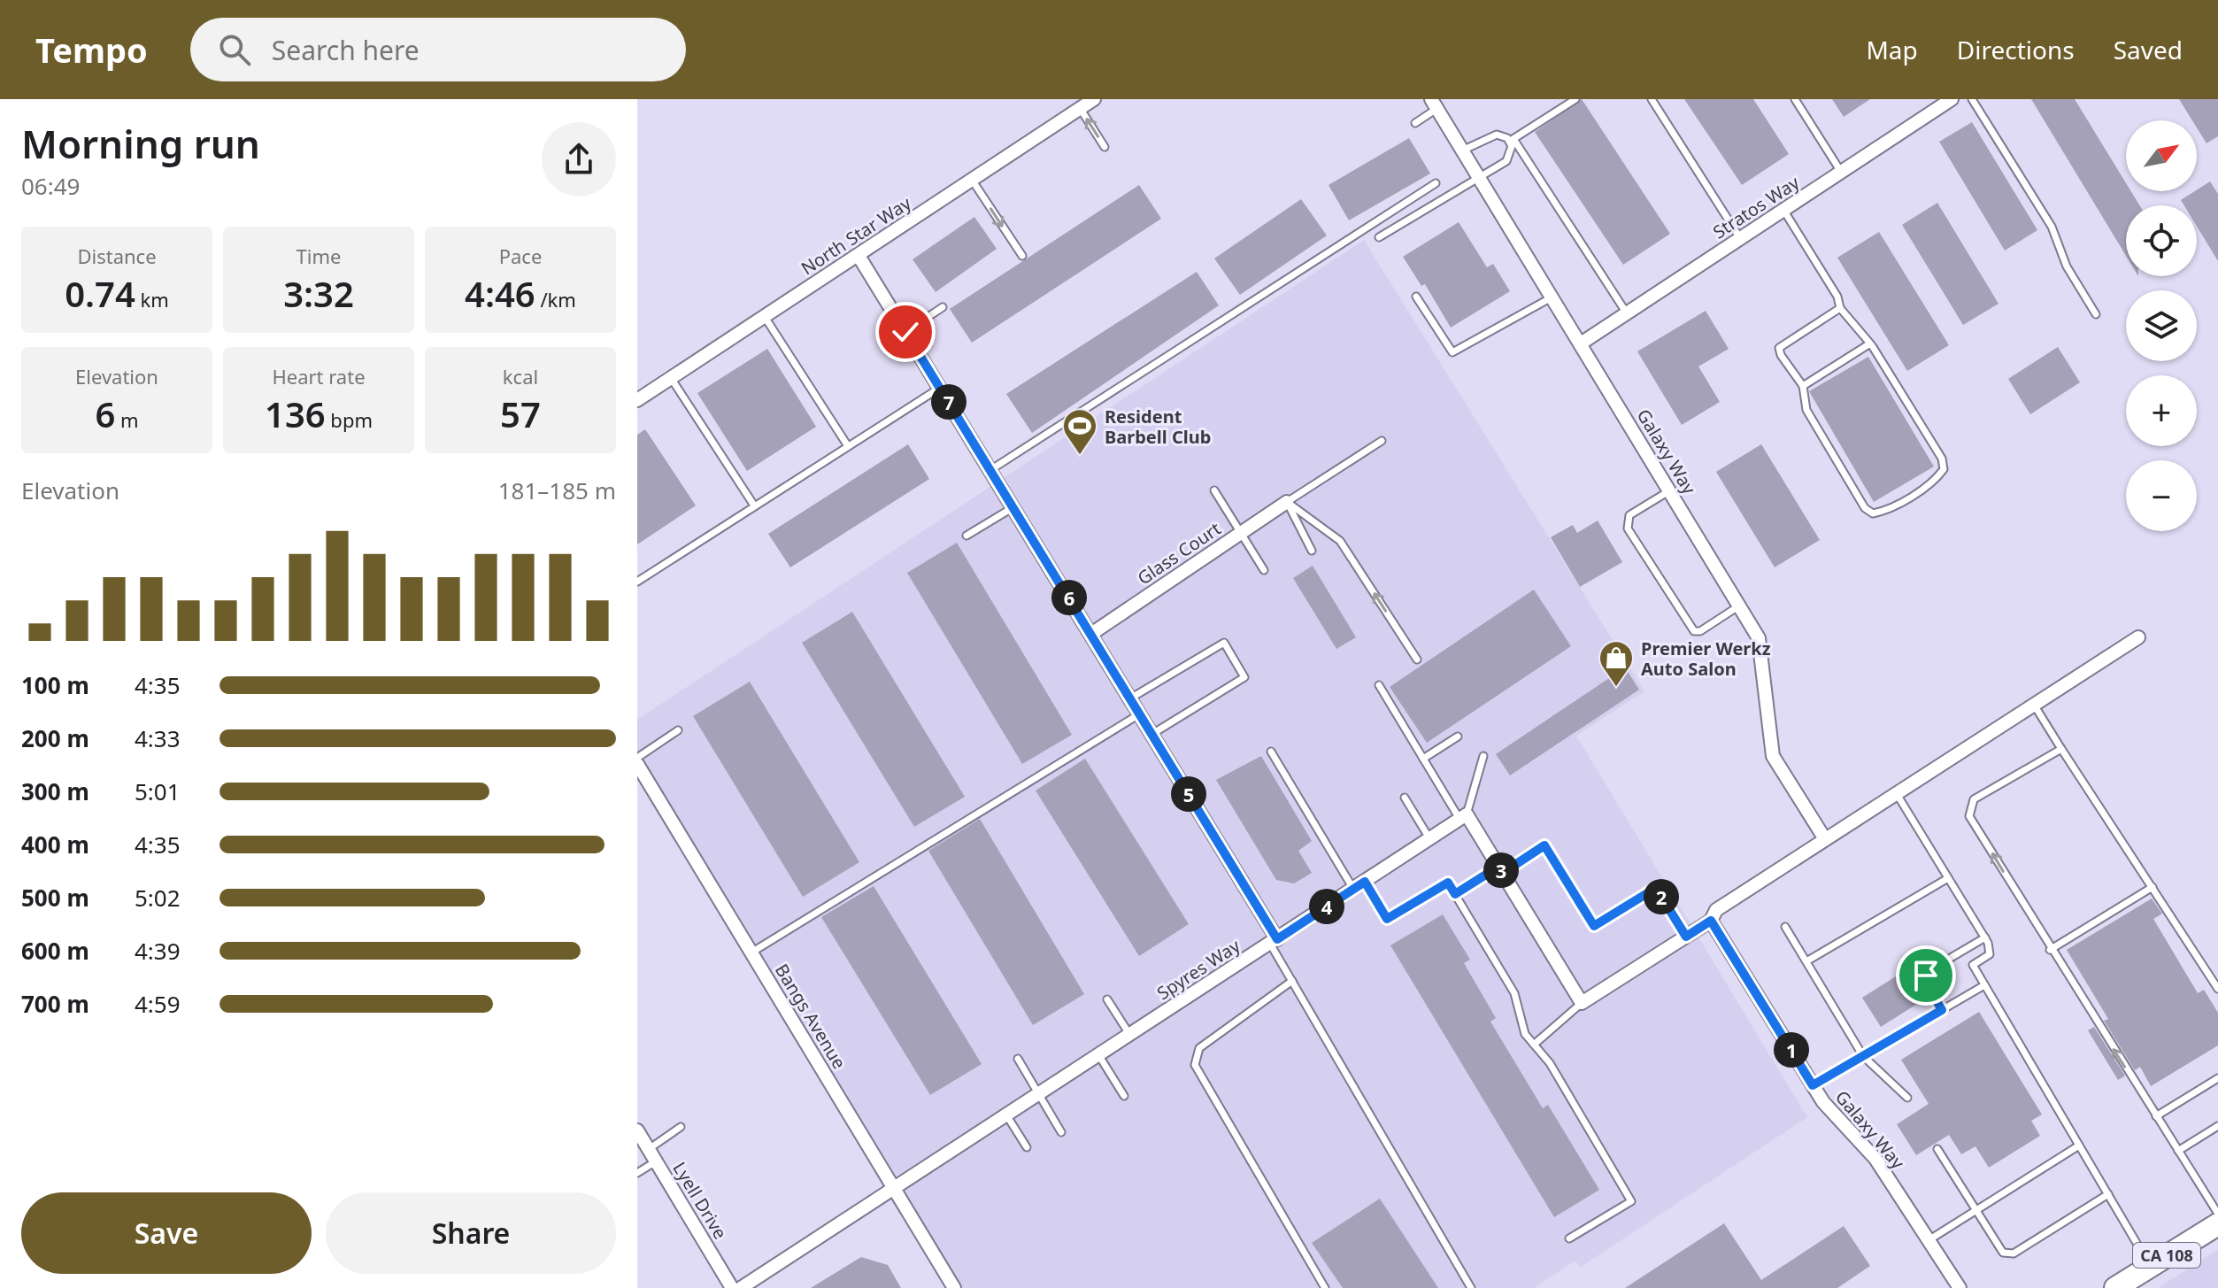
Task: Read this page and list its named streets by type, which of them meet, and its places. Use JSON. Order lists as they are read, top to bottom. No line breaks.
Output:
{"streets":{"main road":["CA 108"],"street":["Stratos Way","North Star Way","Galaxy Way","Glass Court","Spyres Way","Bangs Avenue","Lyell Drive"]},"crossings":[["Stratos Way","Galaxy Way"],["Spyres Way","Bangs Avenue"]],"places":{"sports":["Resident Barbell Club"],"shop":["Premier Werkz Auto Salon"]},"north":"top right","page":{"header":"Tempo","search":"Search here","nav":["Map","Directions","Saved"],"heading":["Morning run","06:49"],"map_buttons":["+","−"],"stats":[["Distance","0.74 km"],["Time","3:32"],["Pace","4:46 /km"],["Elevation","6 m"],["Heart rate","136 bpm"],["kcal","57"]],"pins":["7","6","5","3","2","4","1"],"chart":["Elevation","181–185 m"],"list":[{"name":"100 m","note":"4:35"},{"name":"200 m","note":"4:33"},{"name":"300 m","note":"5:01"},{"name":"400 m","note":"4:35"},{"name":"500 m","note":"5:02"},{"name":"600 m","note":"4:39"},{"name":"700 m","note":"4:59"}],"buttons":["Save","Share"]}}
